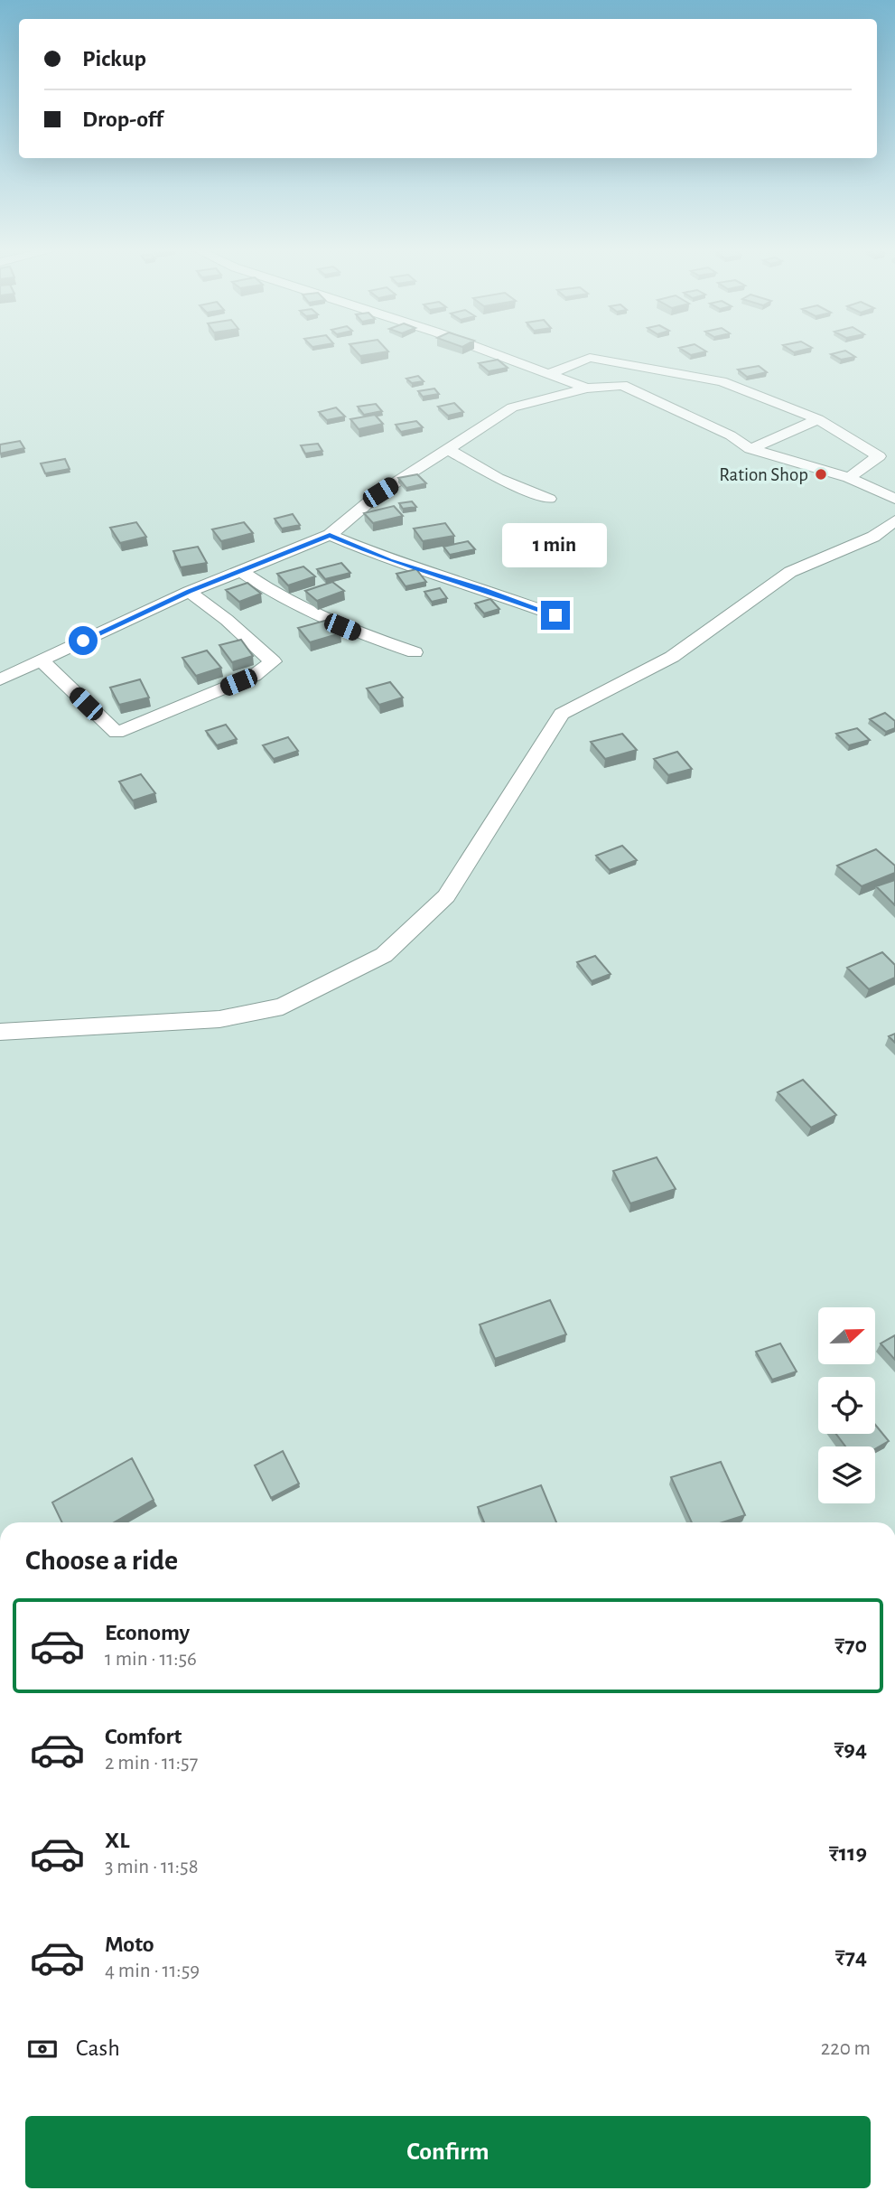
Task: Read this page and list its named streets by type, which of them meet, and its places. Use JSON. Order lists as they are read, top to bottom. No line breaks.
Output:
{"places":["Ration Shop"],"north":"right","page":{"banner":["Pickup","Drop-off"],"bubble":"1 min","heading":"Choose a ride","list":[{"name":"Economy","note":"1 min · 11:56","value":"₹70"},{"name":"Comfort","note":"2 min · 11:57","value":"₹94"},{"name":"XL","note":"3 min · 11:58","value":"₹119"},{"name":"Moto","note":"4 min · 11:59","value":"₹74"}],"pay":["Cash","220 m"],"buttons":"Confirm"}}
